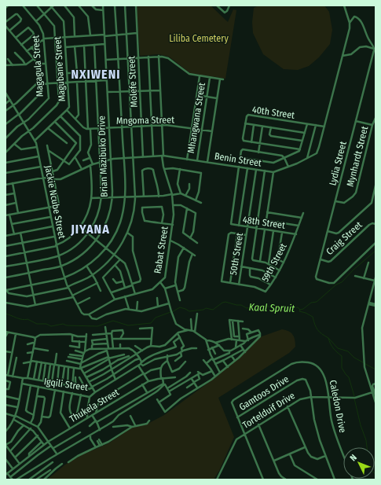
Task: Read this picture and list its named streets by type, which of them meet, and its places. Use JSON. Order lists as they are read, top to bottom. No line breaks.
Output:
{"streets":{"street":["Magagula Street","Magubane Street","Molefe Street","40th Street","Mhangwana Street","Mngoma Street","Brian Mazibuko Drive","Mynhardt Street","Benin Street","Lydia Street","Jackie Ncube Street","48th Street","Craig Street","Rabat Street","50th Street","59th Street","Igqili Street","Gamtoos Drive","Thukela Street","Caledon Drive","Tortelduif Drive"]},"crossings":[["Magagula Street","Jackie Ncube Street"],["Magubane Street","Jackie Ncube Street"],["Molefe Street","Mngoma Street"],["Molefe Street","Benin Street"],["40th Street","Benin Street"],["Mhangwana Street","Mngoma Street"],["Mhangwana Street","Benin Street"],["Mngoma Street","Brian Mazibuko Drive"],["Mngoma Street","Rabat Street"],["Brian Mazibuko Drive","Benin Street"],["Brian Mazibuko Drive","Jackie Ncube Street"],["Mynhardt Street","Lydia Street"],["Benin Street","Jackie Ncube Street"],["Benin Street","48th Street"],["Benin Street","Rabat Street"],["Benin Street","50th Street"],["Lydia Street","Craig Street"],["Jackie Ncube Street","Rabat Street"],["48th Street","50th Street"],["48th Street","59th Street"],["50th Street","59th Street"],["Gamtoos Drive","Caledon Drive"],["Gamtoos Drive","Tortelduif Drive"],["Caledon Drive","Tortelduif Drive"]],"districts":["NXIWENI","JIYANA"],"water":["Kaal Spruit"],"parks":["Liliba Cemetery"],"north":"top left"}
